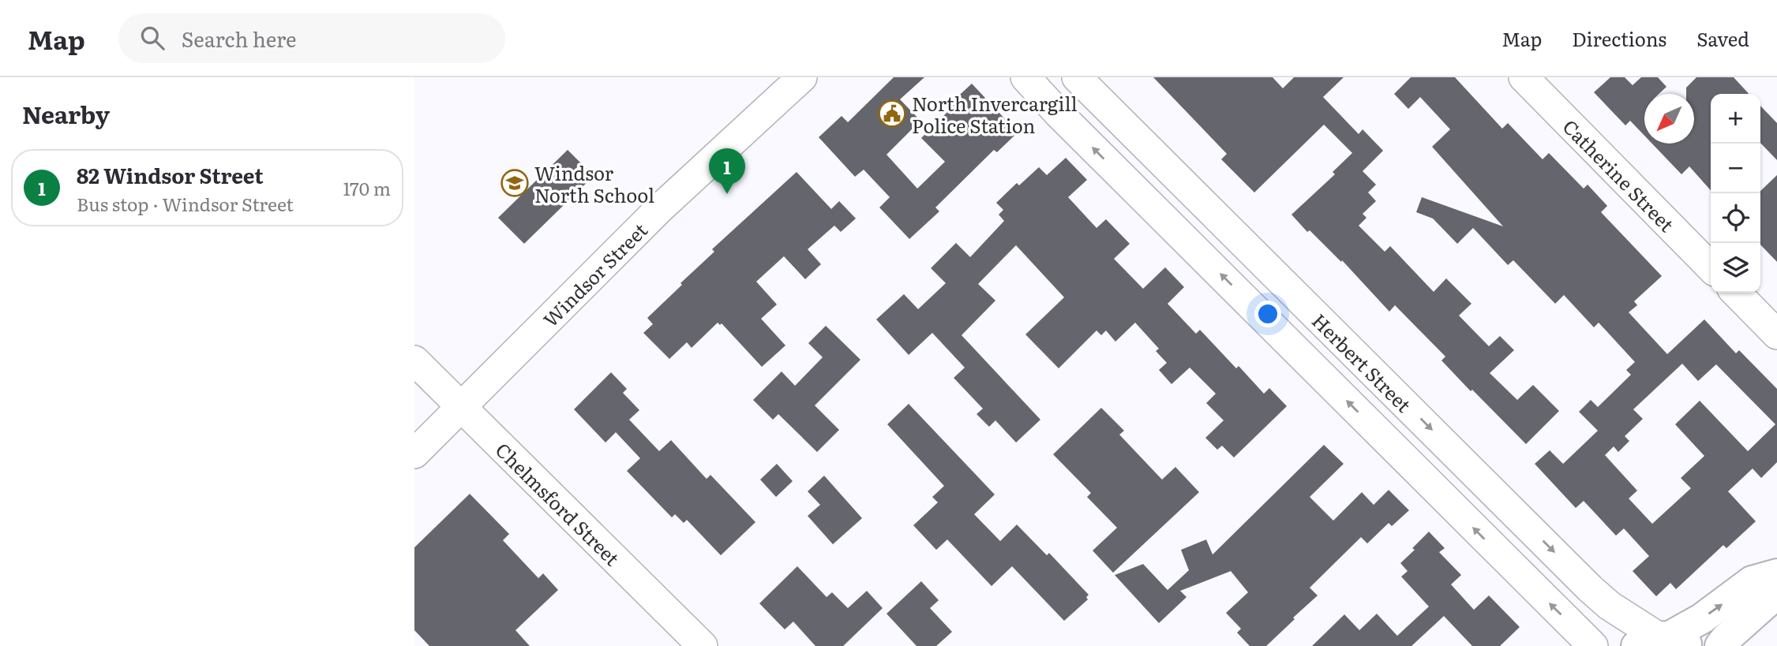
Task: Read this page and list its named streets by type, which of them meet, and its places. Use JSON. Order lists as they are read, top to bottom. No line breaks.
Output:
{"streets":{"street":["Catherine Street","Windsor Street","Herbert Street","Chelmsford Street"]},"crossings":[["Windsor Street","Chelmsford Street"]],"places":{"public building":["North Invercargill Police Station"],"school or university":["Windsor North School"]},"north":"bottom left","page":{"header":"Map","search":"Search here","nav":["Map","Directions","Saved"],"heading":"Nearby","map_buttons":["+","−"],"pins":"1","list":[{"mark":"1","name":"82 Windsor Street","note":"Bus stop · Windsor Street","value":"170 m"}]}}
